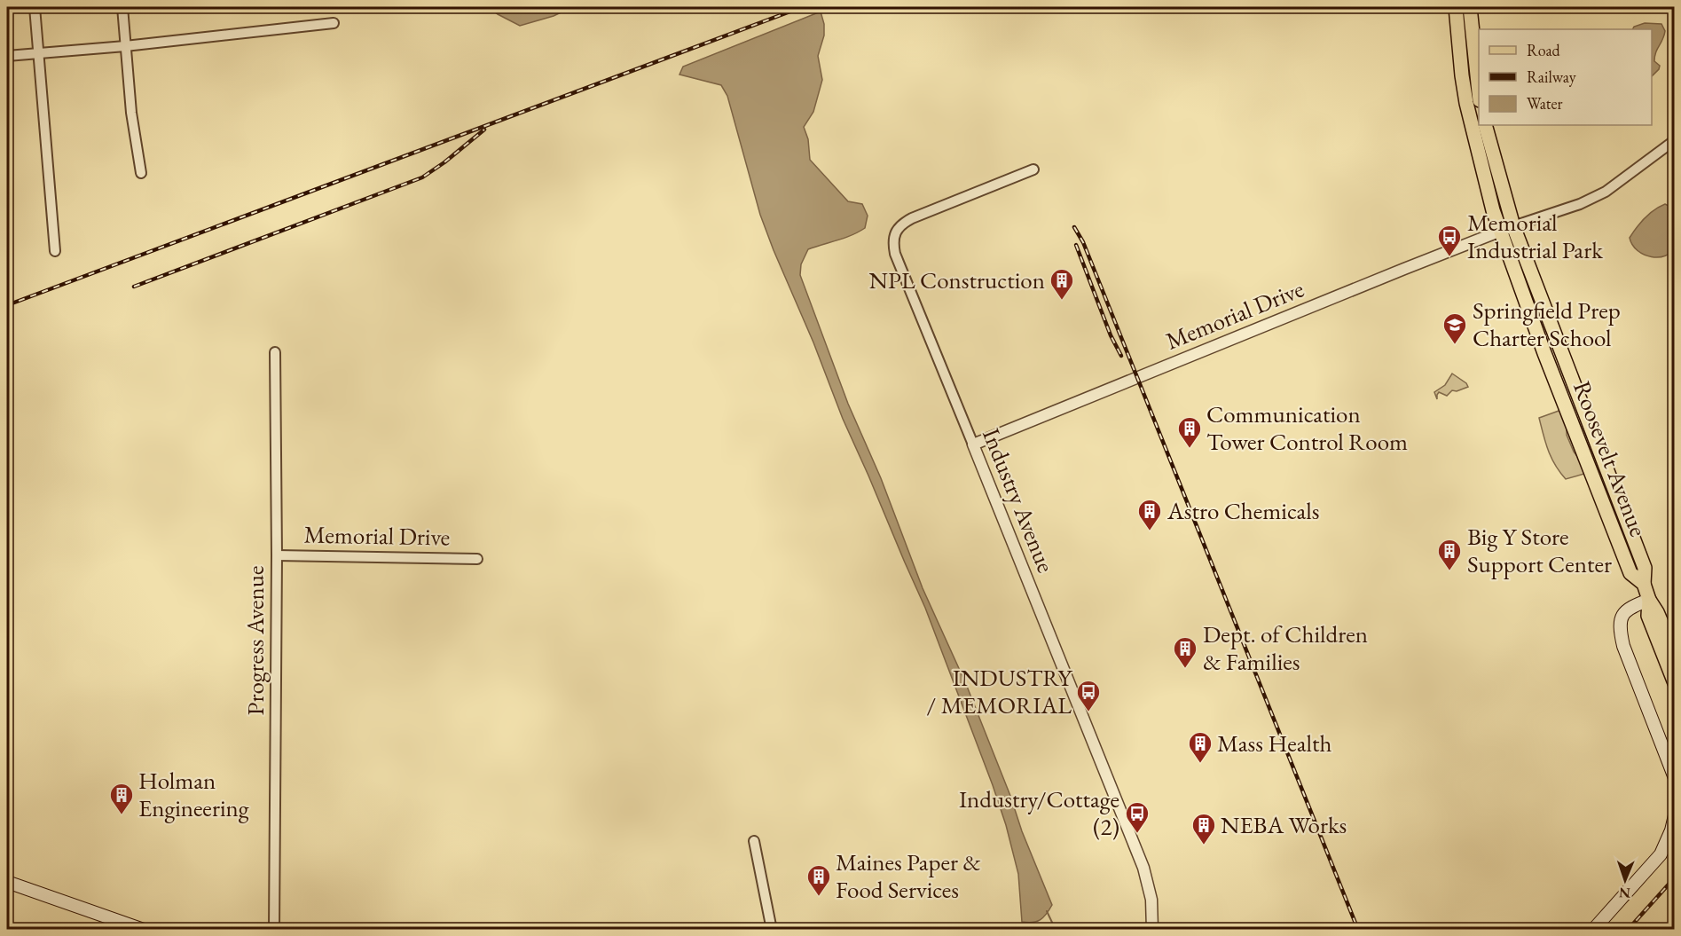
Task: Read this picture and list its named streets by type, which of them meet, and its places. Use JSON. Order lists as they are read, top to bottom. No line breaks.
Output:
{"streets":{"main road":["Roosevelt Avenue"],"street":["Memorial Drive","Industry Avenue","Progress Avenue"]},"crossings":[["Memorial Drive","Roosevelt Avenue"],["Memorial Drive","Industry Avenue"],["Memorial Drive","Progress Avenue"]],"places":{"bus stop":["Memorial Industrial Park","INDUSTRY / MEMORIAL","Industry/Cottage (2)"],"building":["NPL Construction","Communication Tower Control Room","Astro Chemicals","Big Y Store Support Center","Dept. of Children & Families","Mass Health","Holman Engineering","NEBA Works","Maines Paper & Food Services"],"school or university":["Springfield Prep Charter School"]},"legend":["Road","Railway","Water"],"north":"bottom"}
